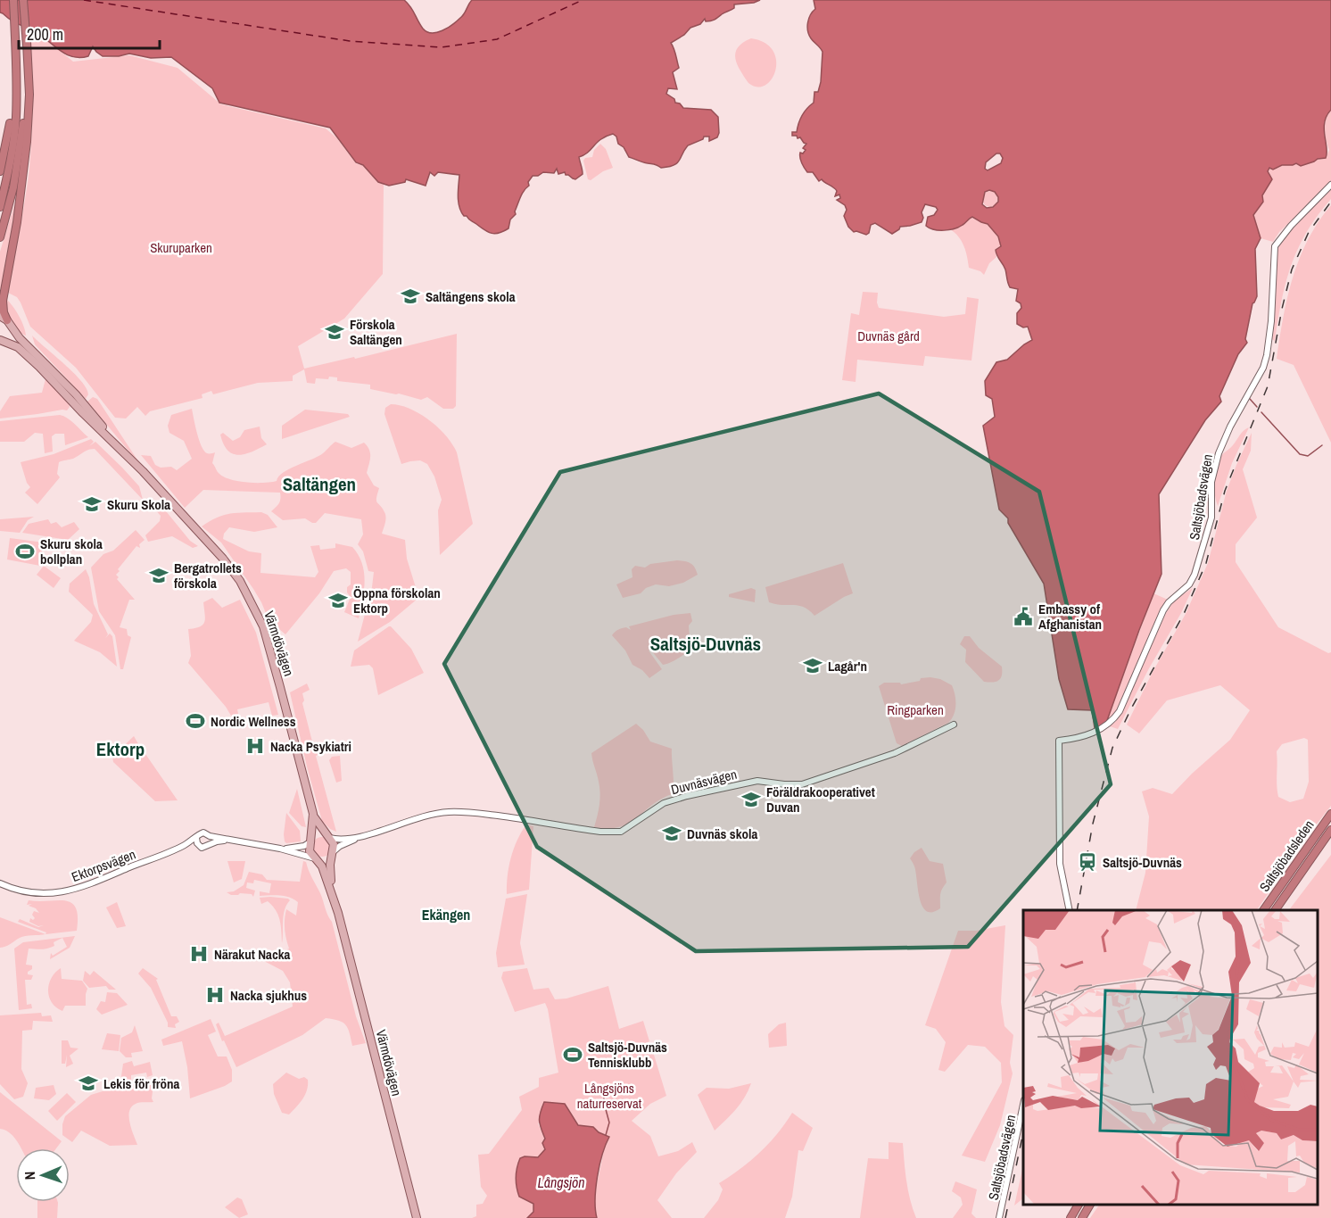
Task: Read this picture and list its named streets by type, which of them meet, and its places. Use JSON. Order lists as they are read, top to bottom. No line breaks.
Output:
{"streets":{"highway":["Saltsjöbadsleden"],"main road":["Värmdövägen"],"street":["Saltsjöbadsvägen","Duvnäsvägen","Ektorpsvägen"]},"crossings":[["Värmdövägen","Duvnäsvägen"]],"districts":["Saltängen","Saltsjö-Duvnäs","Ektorp","Ekängen"],"water":["Långsjön"],"parks":["Skuruparken","Duvnäs gård","Ringparken","Långsjöns naturreservat"],"places":{"school or university":["Saltängens skola","Förskola Saltängen","Skuru Skola","Bergatrollets förskola","Öppna förskolan Ektorp","Lagår'n","Föräldrakooperativet Duvan","Duvnäs skola","Lekis för fröna"],"sports":["Skuru skola bollplan","Nordic Wellness","Saltsjö-Duvnäs Tennisklubb"],"public building":["Embassy of Afghanistan"],"hospital":["Nacka Psykiatri","Närakut Nacka","Nacka sjukhus"],"station":["Saltsjö-Duvnäs"]},"scale_bar":"200 m","north":"left"}
